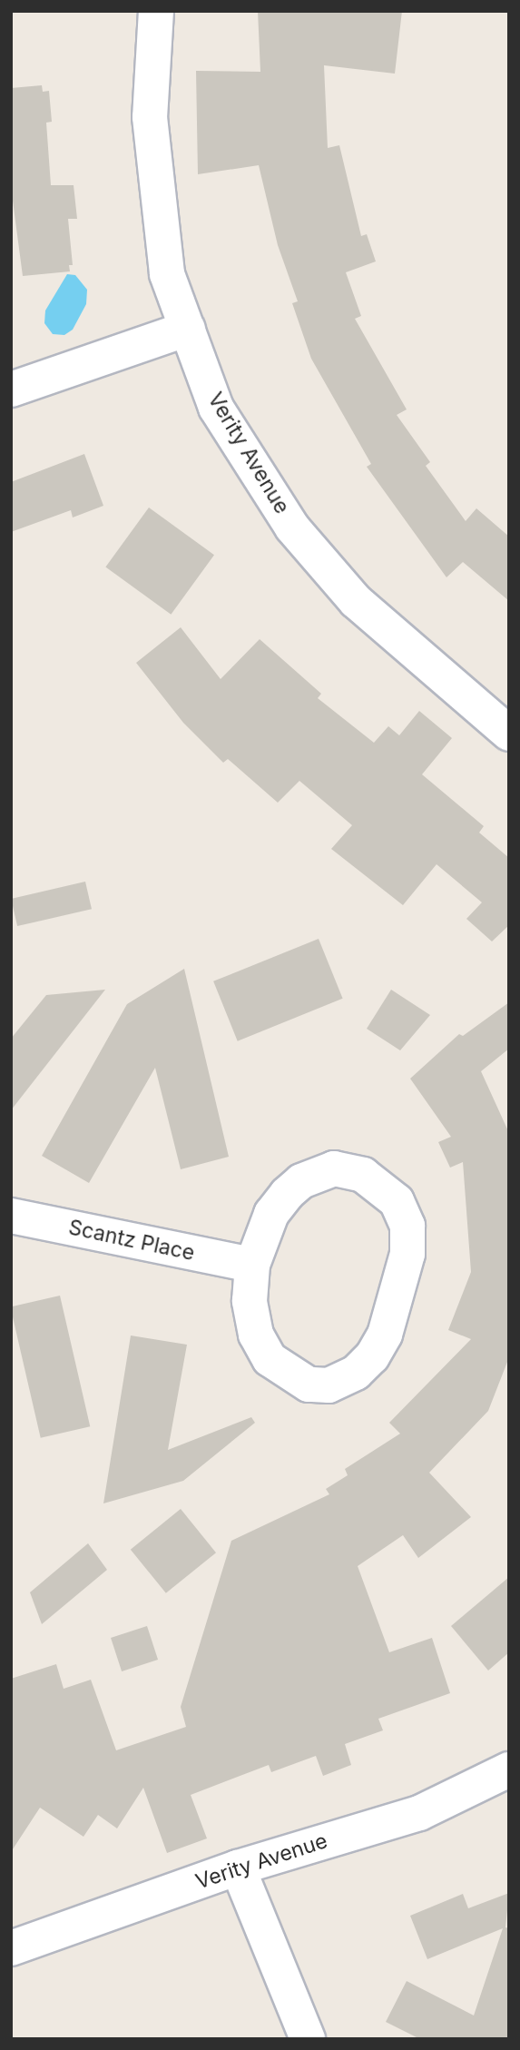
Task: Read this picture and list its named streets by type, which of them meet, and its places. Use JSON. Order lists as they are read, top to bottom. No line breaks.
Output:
{"streets":{"street":["Verity Avenue","Scantz Place"]}}
